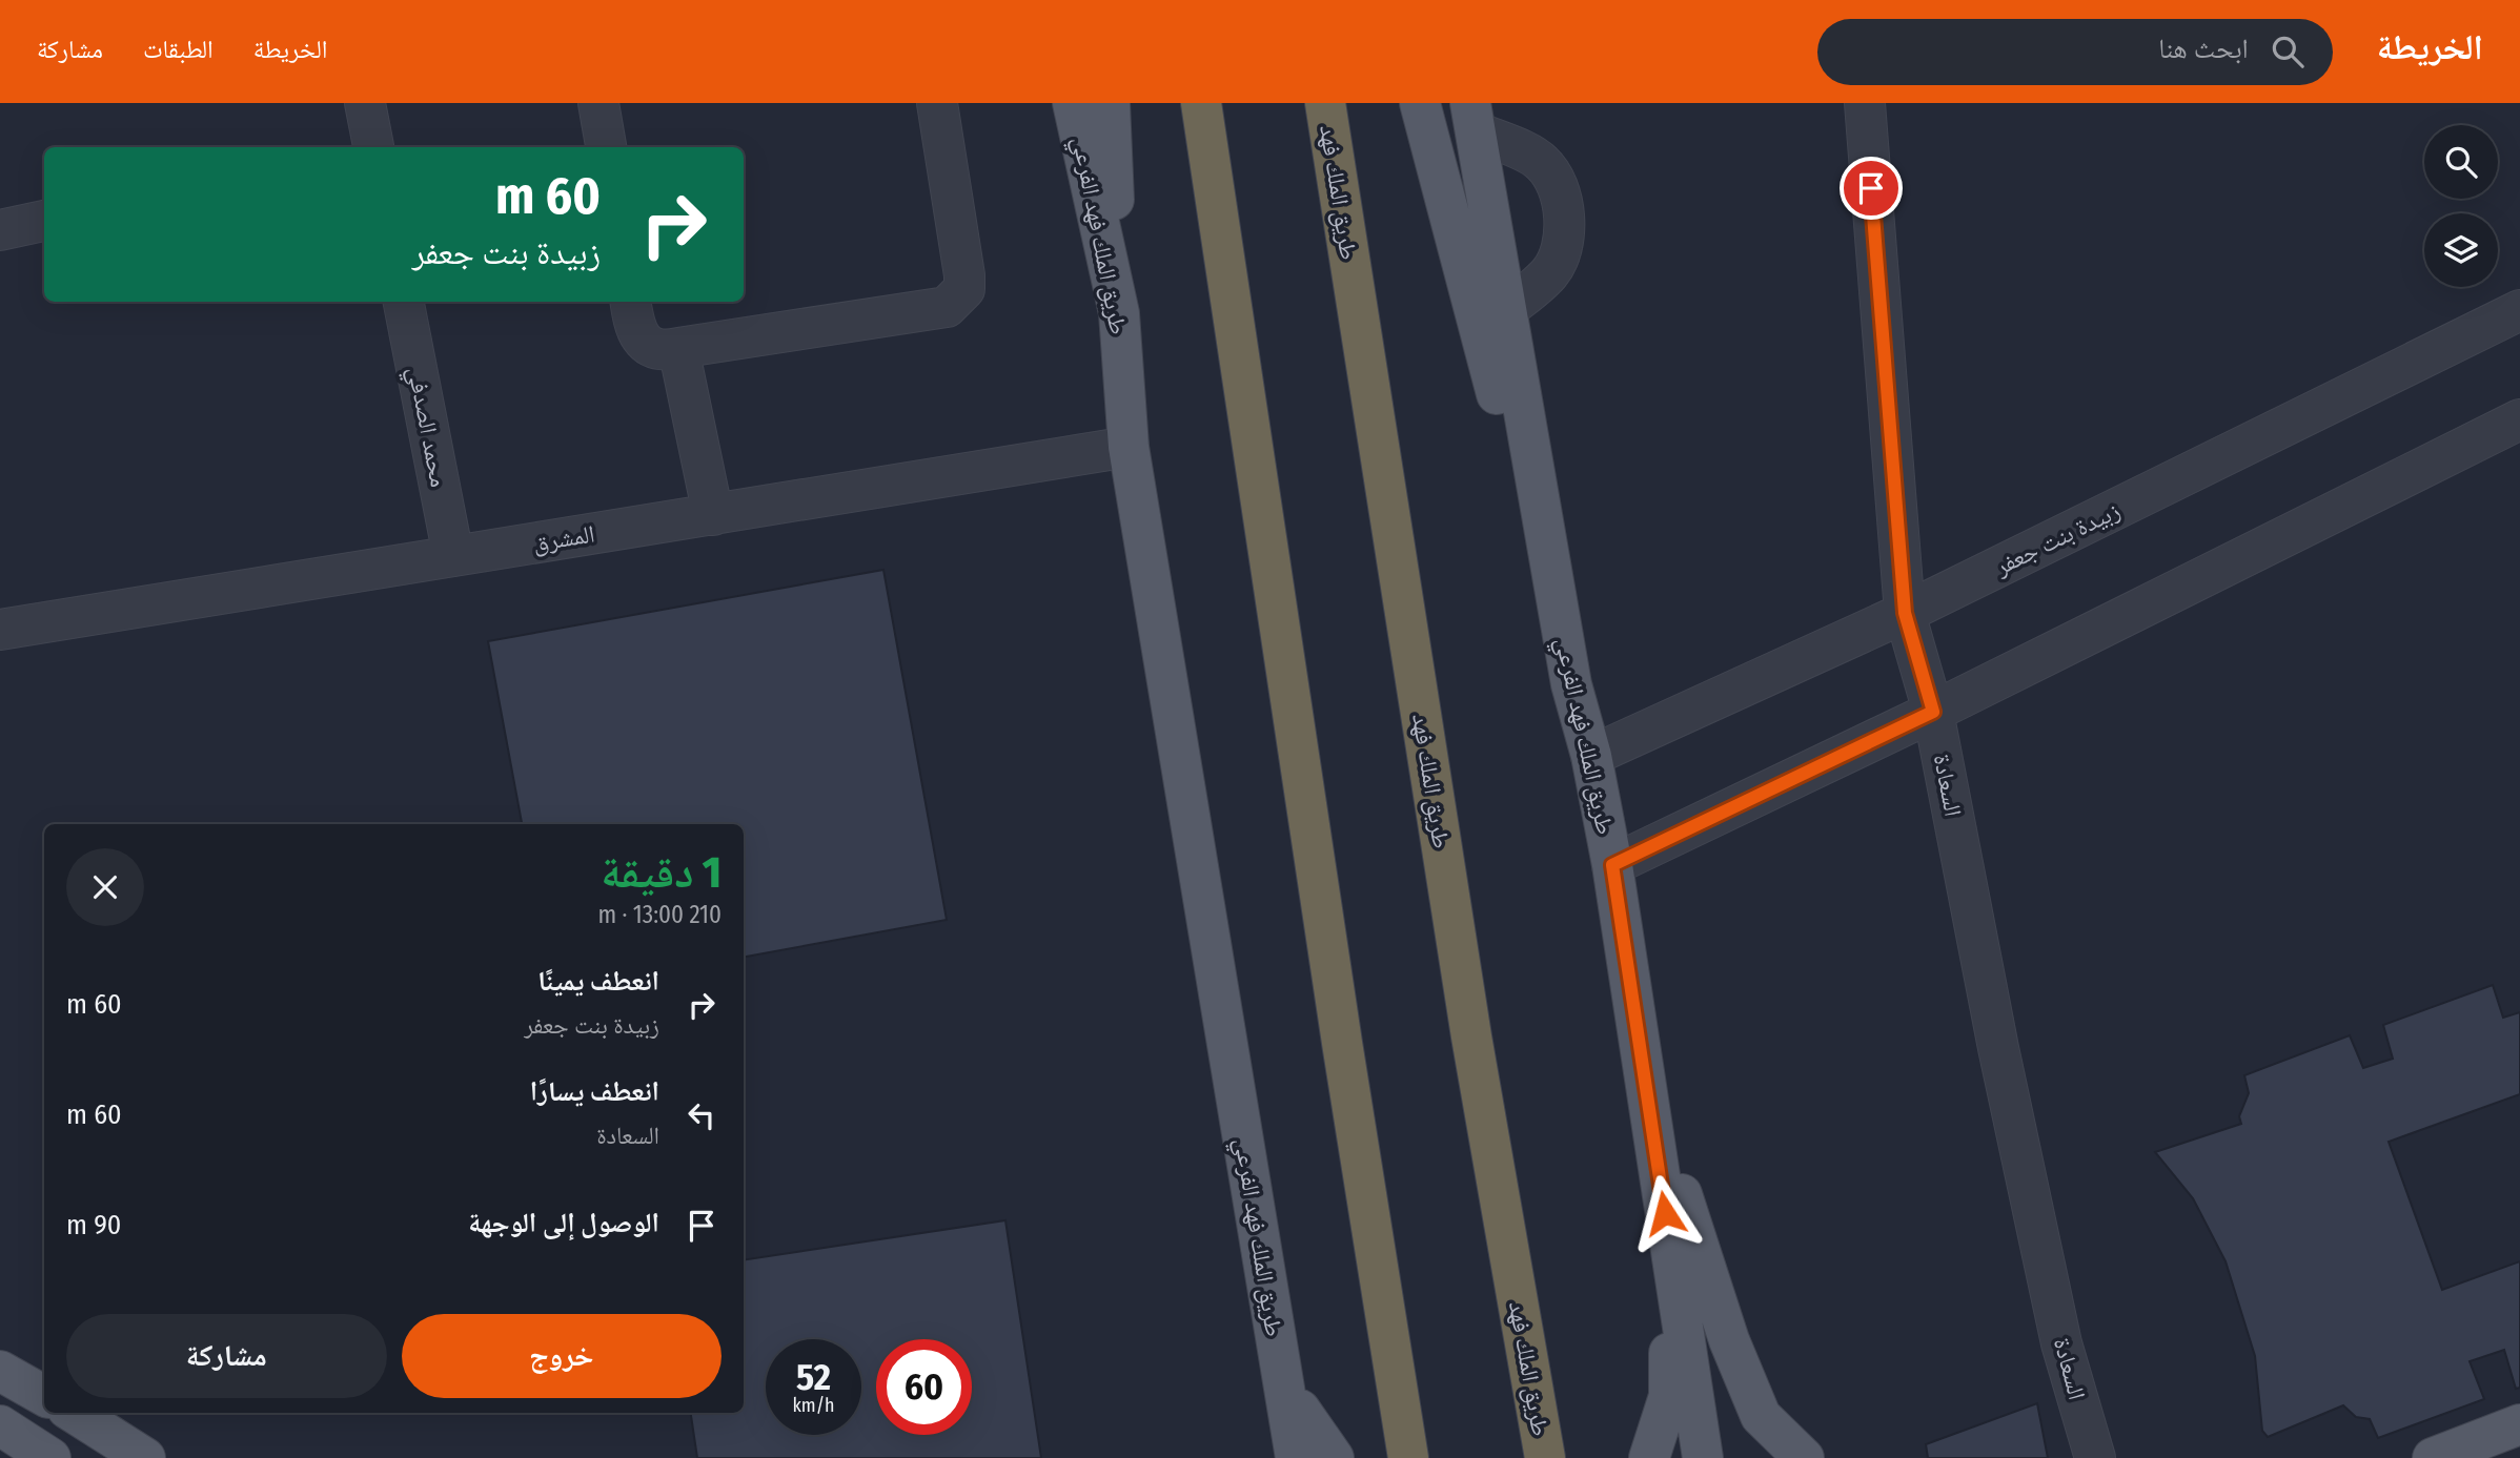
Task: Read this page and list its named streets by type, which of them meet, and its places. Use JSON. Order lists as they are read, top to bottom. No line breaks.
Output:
{"streets":{"highway":["طريق الملك فهد"],"main road":["طريق الملك فهد الفرعي"],"street":["محمد الصدفي","المشرق","زبيدة بنت جعفر","السعادة"]},"crossings":[["طريق الملك فهد الفرعي","المشرق"],["طريق الملك فهد الفرعي","زبيدة بنت جعفر"],["محمد الصدفي","المشرق"],["زبيدة بنت جعفر","السعادة"]],"page":{"header":"الخريطة","search":"ابحث هنا","nav":["الخريطة","الطبقات","مشاركة"],"turn":["60 m","زبيدة بنت جعفر"],"heading":["1 دقيقة","210 m · 13:00"],"list":[{"name":"انعطف يمينًا","note":"زبيدة بنت جعفر","value":"60 m"},{"name":"انعطف يسارًا","note":"السعادة","value":"60 m"},{"name":"الوصول إلى الوجهة","value":"90 m"}],"buttons":["خروج","مشاركة"],"speed":"52 km/h","limit":"60"}}
